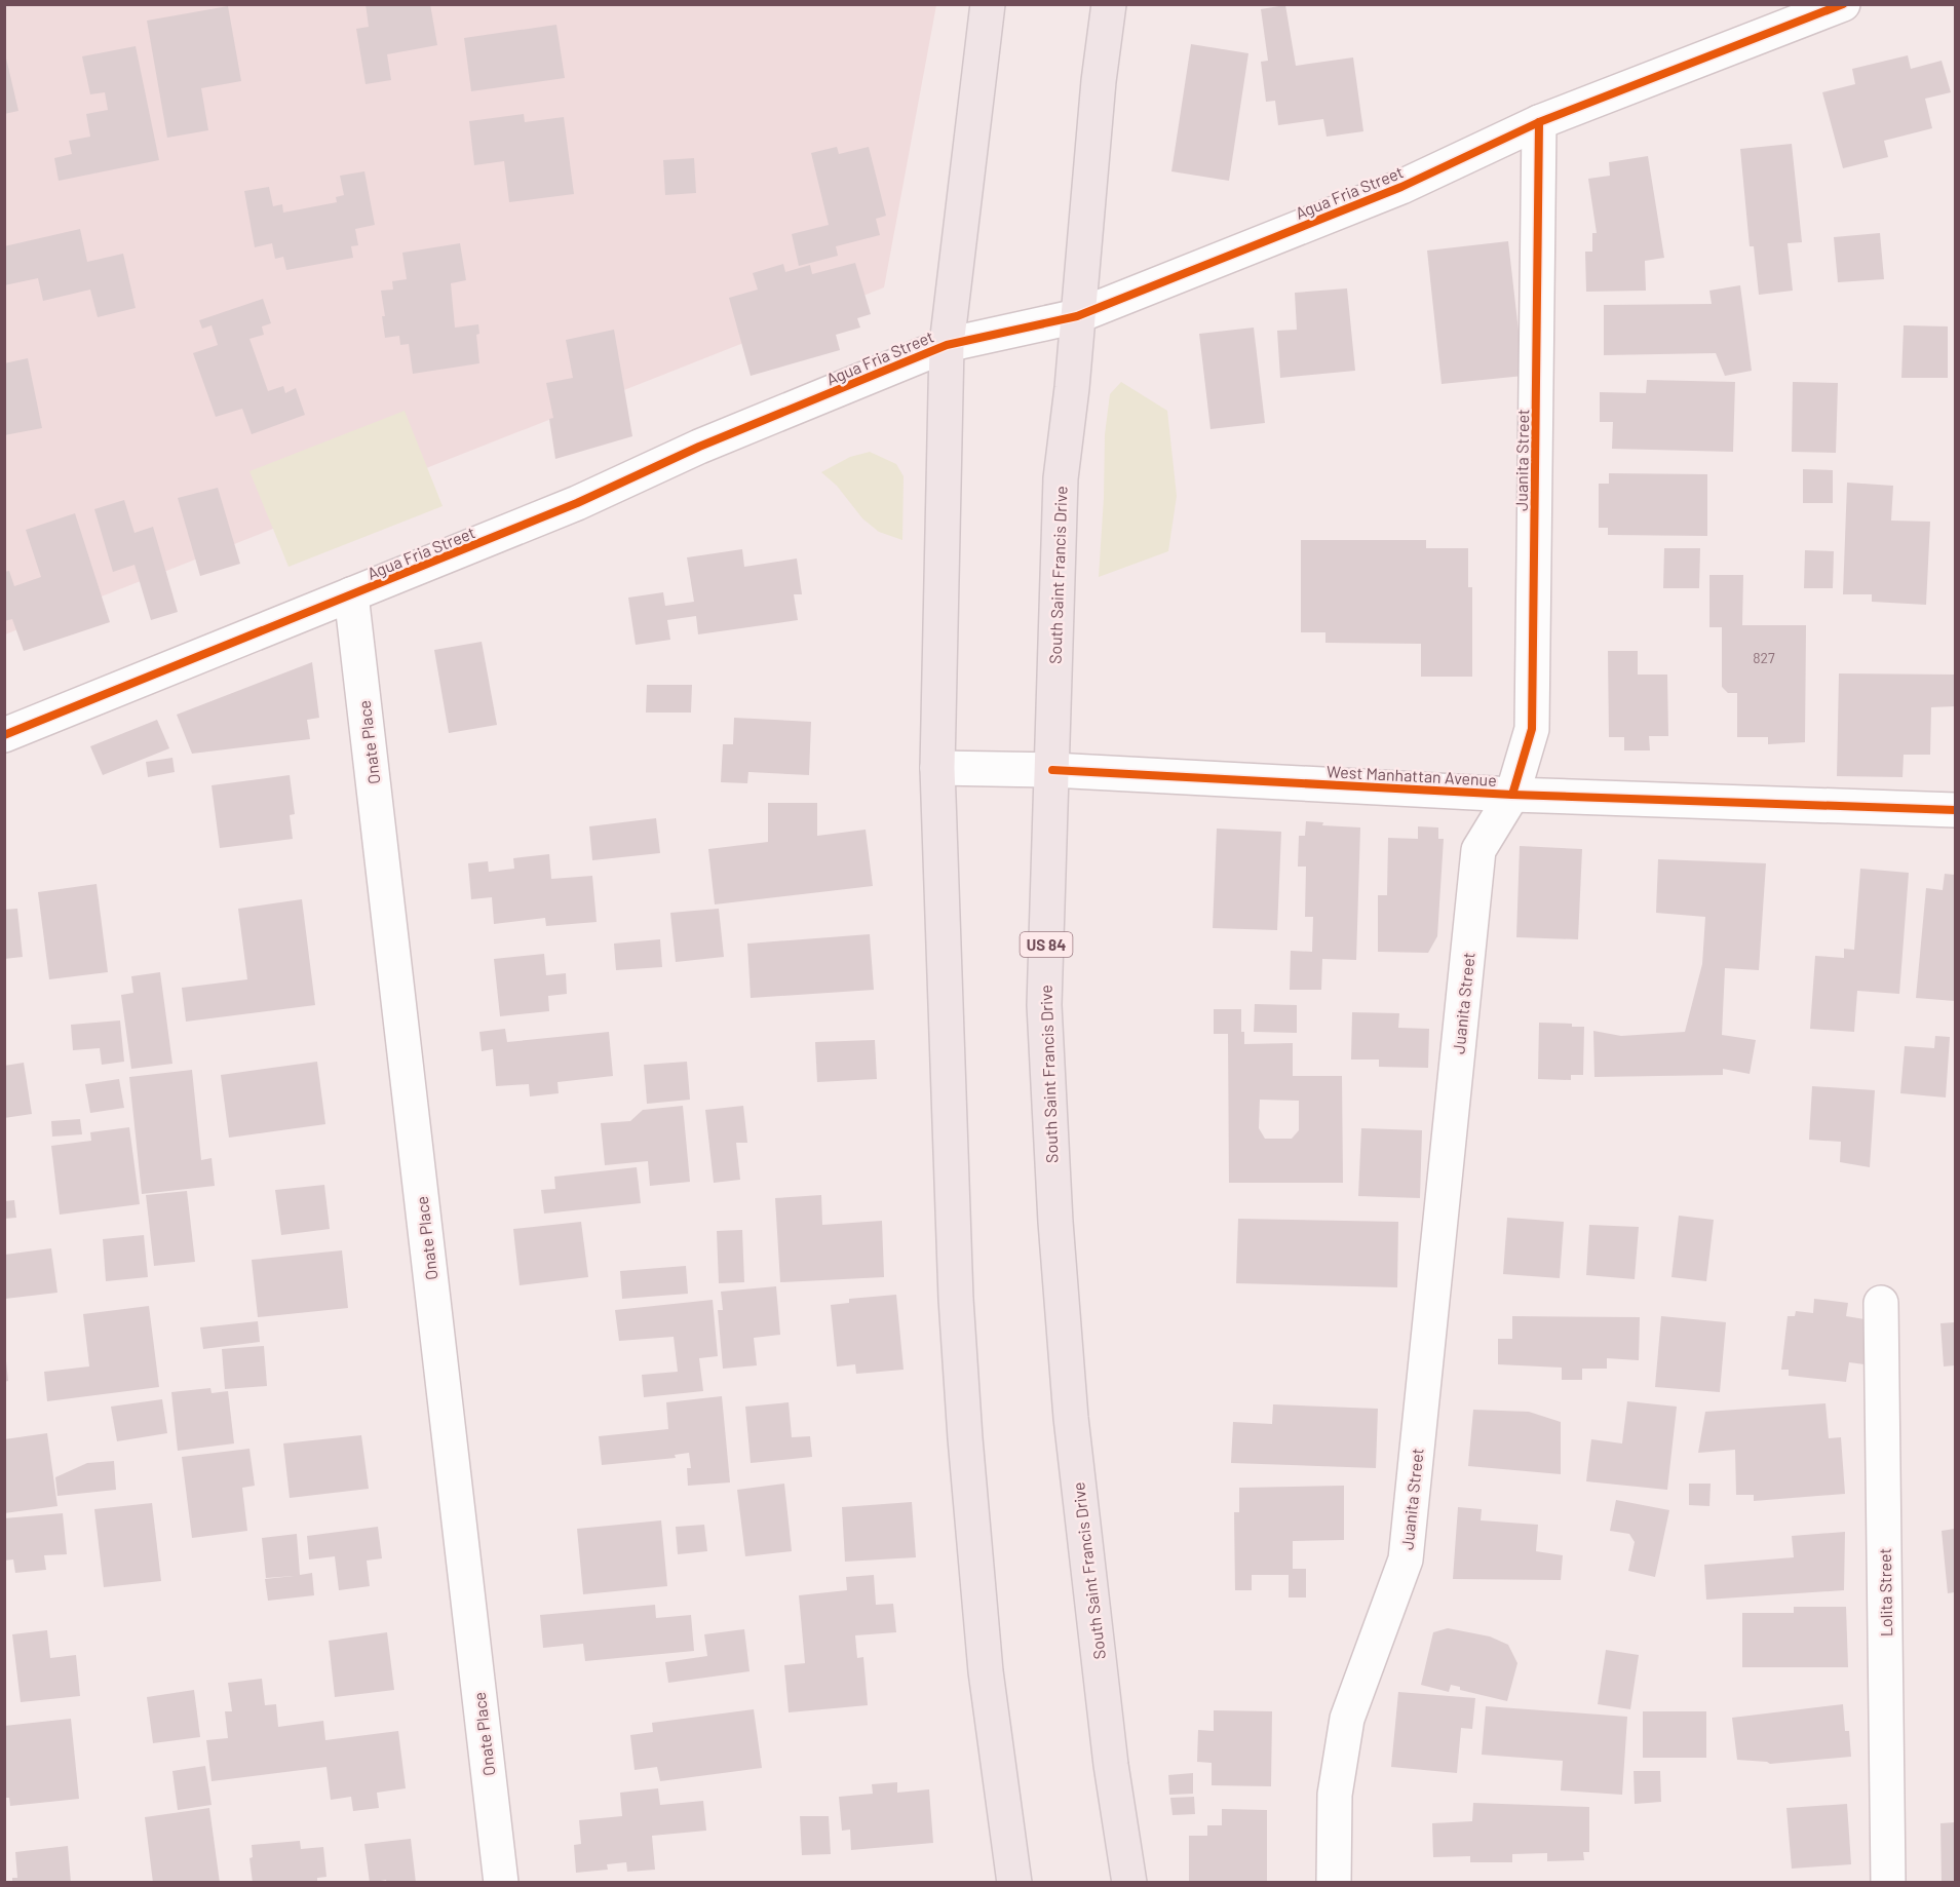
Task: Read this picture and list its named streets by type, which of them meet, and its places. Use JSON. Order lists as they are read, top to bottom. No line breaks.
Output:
{"streets":{"highway":["South Saint Francis Drive","US 84"],"street":["Agua Fria Street","Juanita Street","Onate Place","West Manhattan Avenue","Lolita Street"]},"crossings":[["Agua Fria Street","Juanita Street"],["Agua Fria Street","South Saint Francis Drive"],["Agua Fria Street","Onate Place"],["Juanita Street","West Manhattan Avenue"],["South Saint Francis Drive","West Manhattan Avenue"]],"house_numbers":["827"]}
